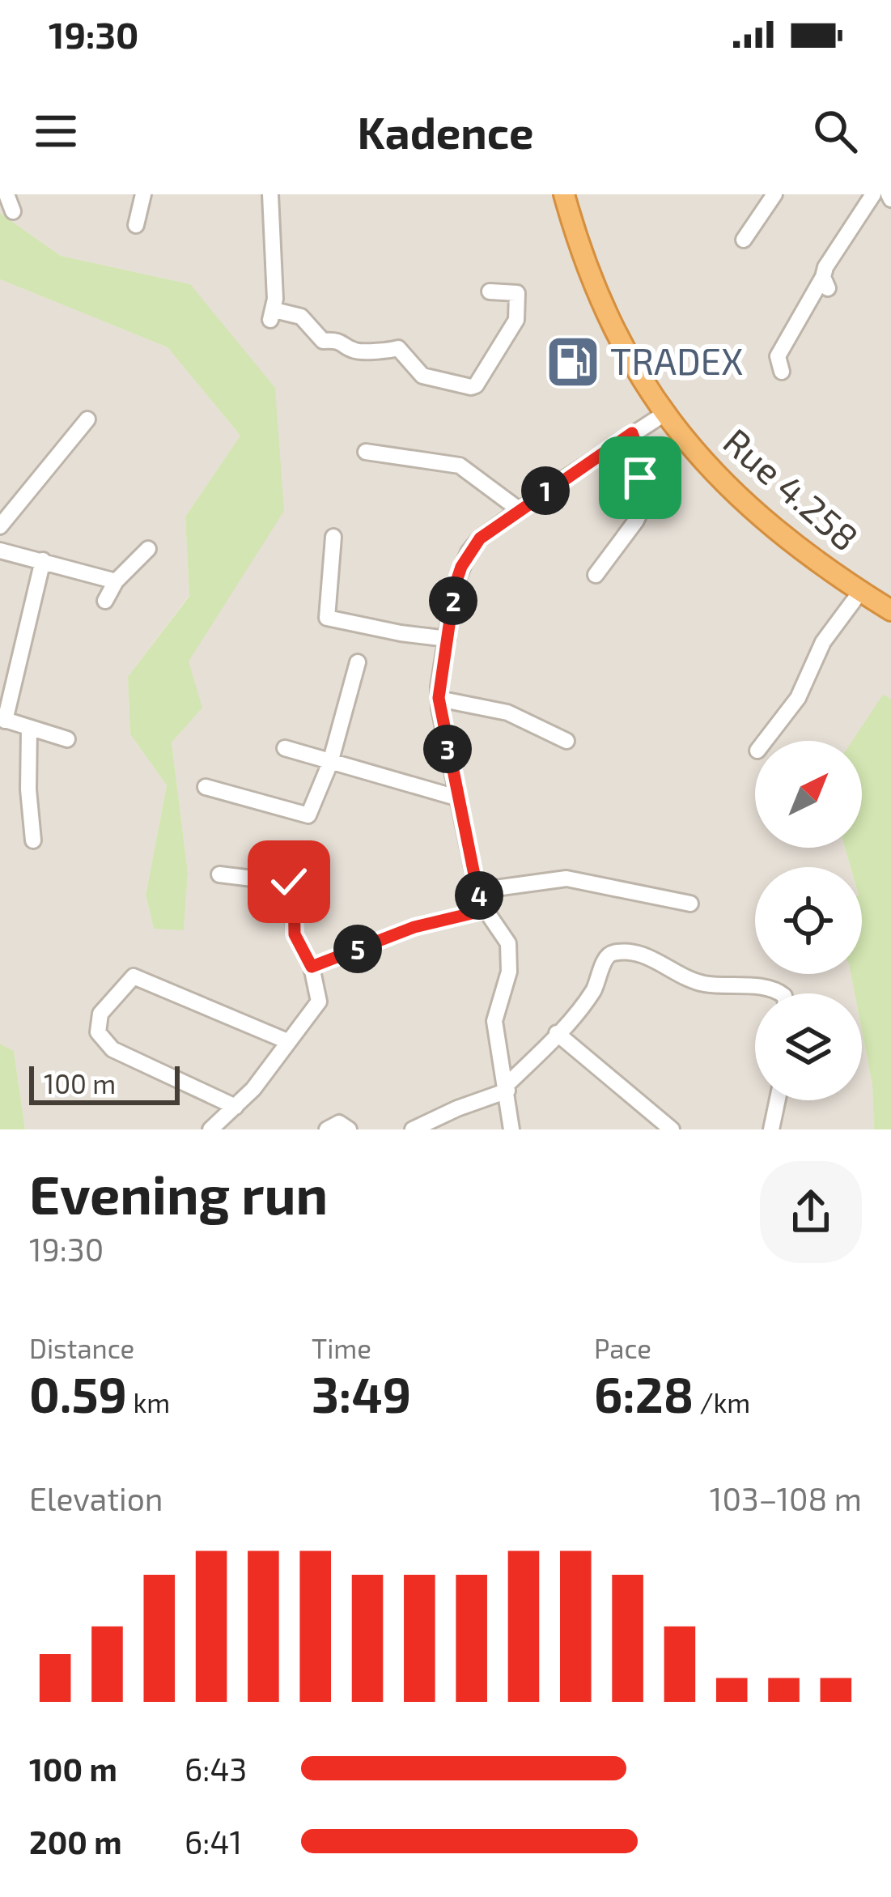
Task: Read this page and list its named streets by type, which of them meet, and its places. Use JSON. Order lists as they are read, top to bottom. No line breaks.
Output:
{"streets":{"highway":["Rue 4.258"]},"places":{"fuel station":["TRADEX"]},"scale_bar":"100 m","north":"top right","page":{"status":"19:30","header":"Kadence","pins":["1","2","3","4","5"],"scale":"100 m","heading":["Evening run","19:30"],"stats":[["Distance","0.59 km"],["Time","3:49"],["Pace","6:28 /km"]],"chart":["Elevation","103–108 m"],"list":[{"name":"100 m","note":"6:43"},{"name":"200 m","note":"6:41"}]}}
